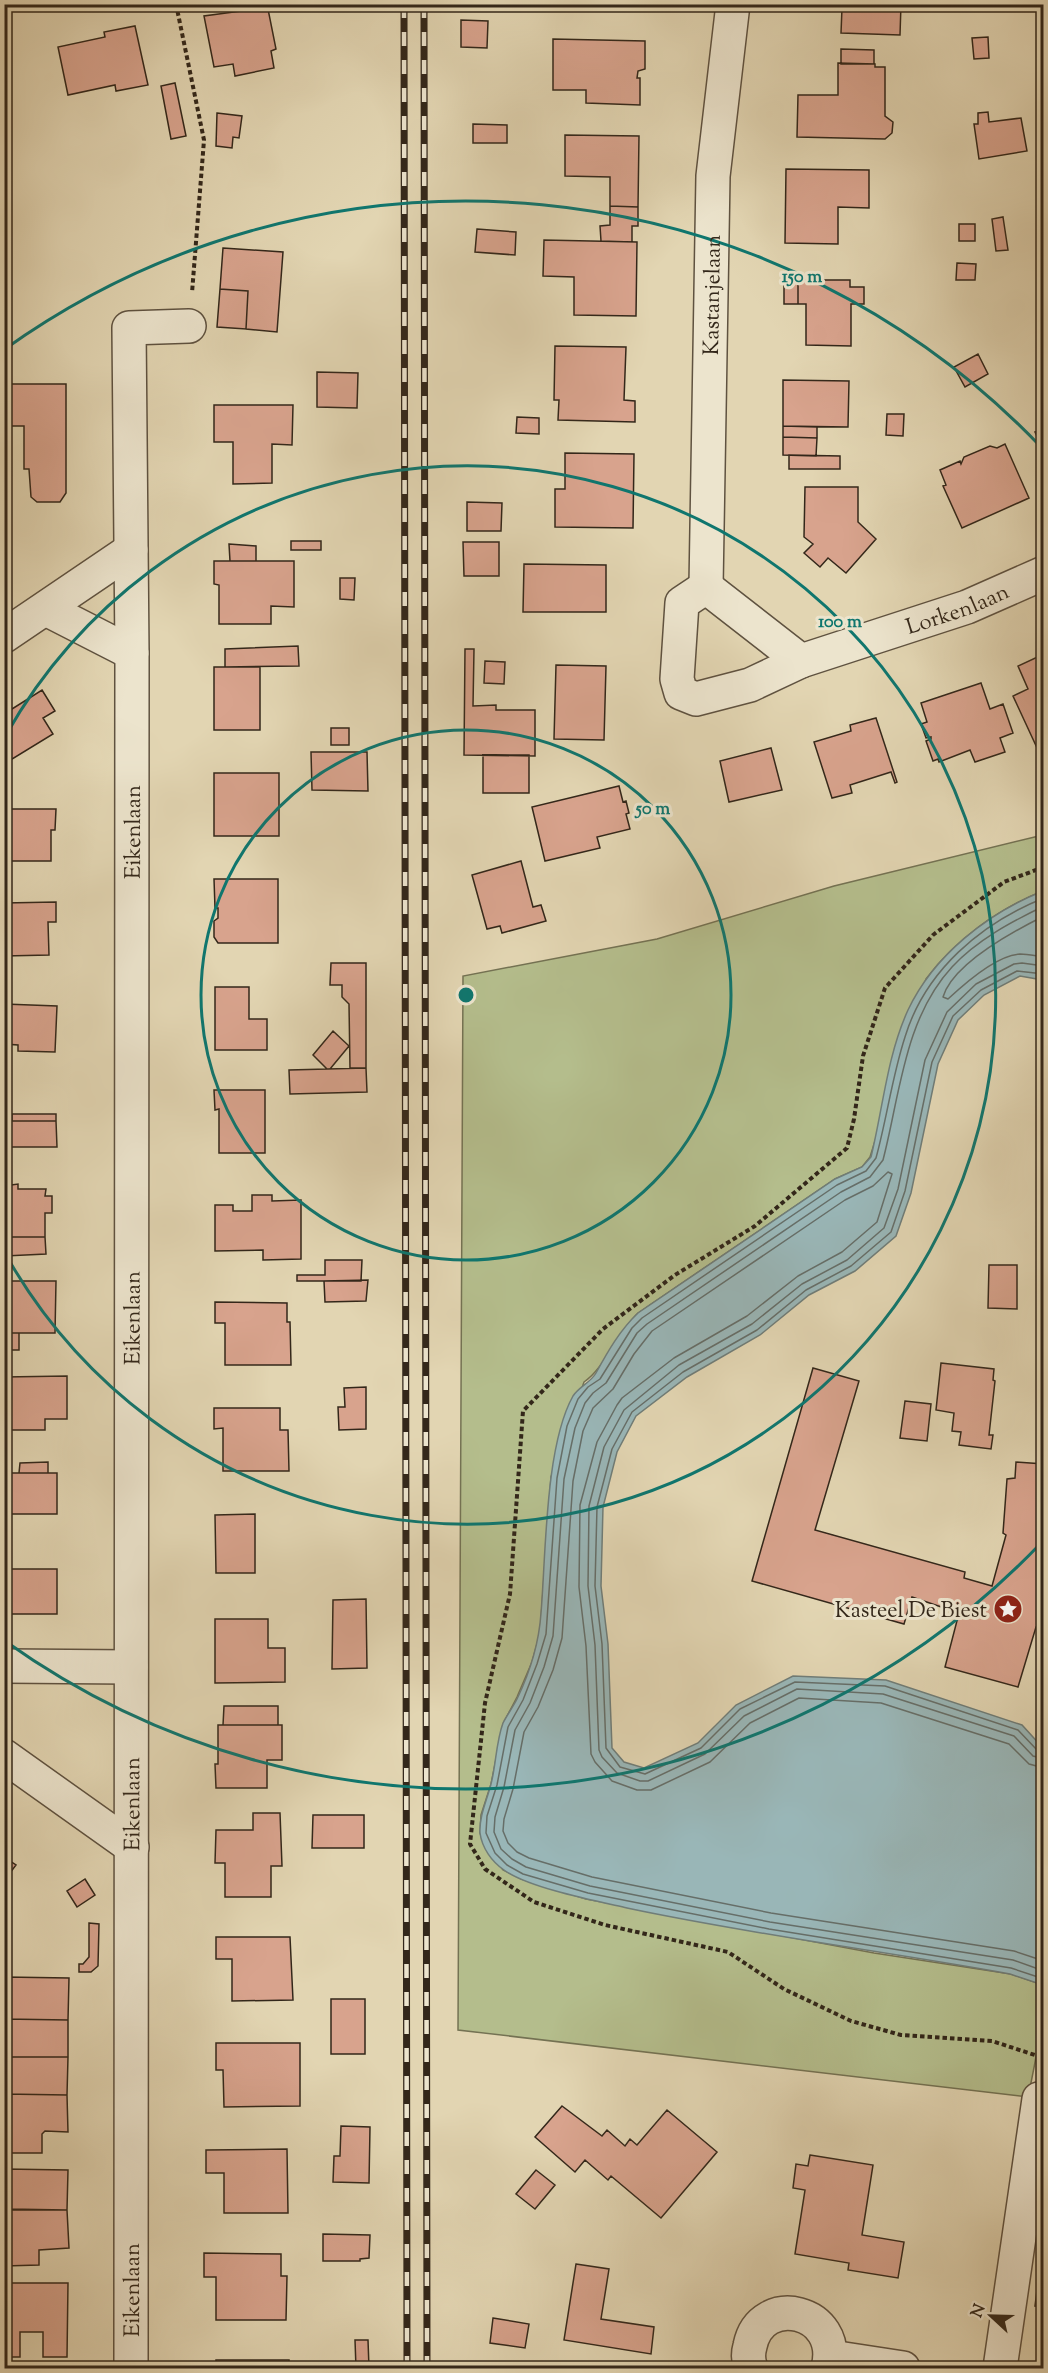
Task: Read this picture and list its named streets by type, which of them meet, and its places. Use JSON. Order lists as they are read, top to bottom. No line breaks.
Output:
{"streets":{"street":["Kastanjelaan","Lorkenlaan","Eikenlaan"]},"crossings":[["Kastanjelaan","Lorkenlaan"]],"places":{"place":["Kasteel De Biest"]},"north":"left","rings":["150 m","100 m","50 m"]}
